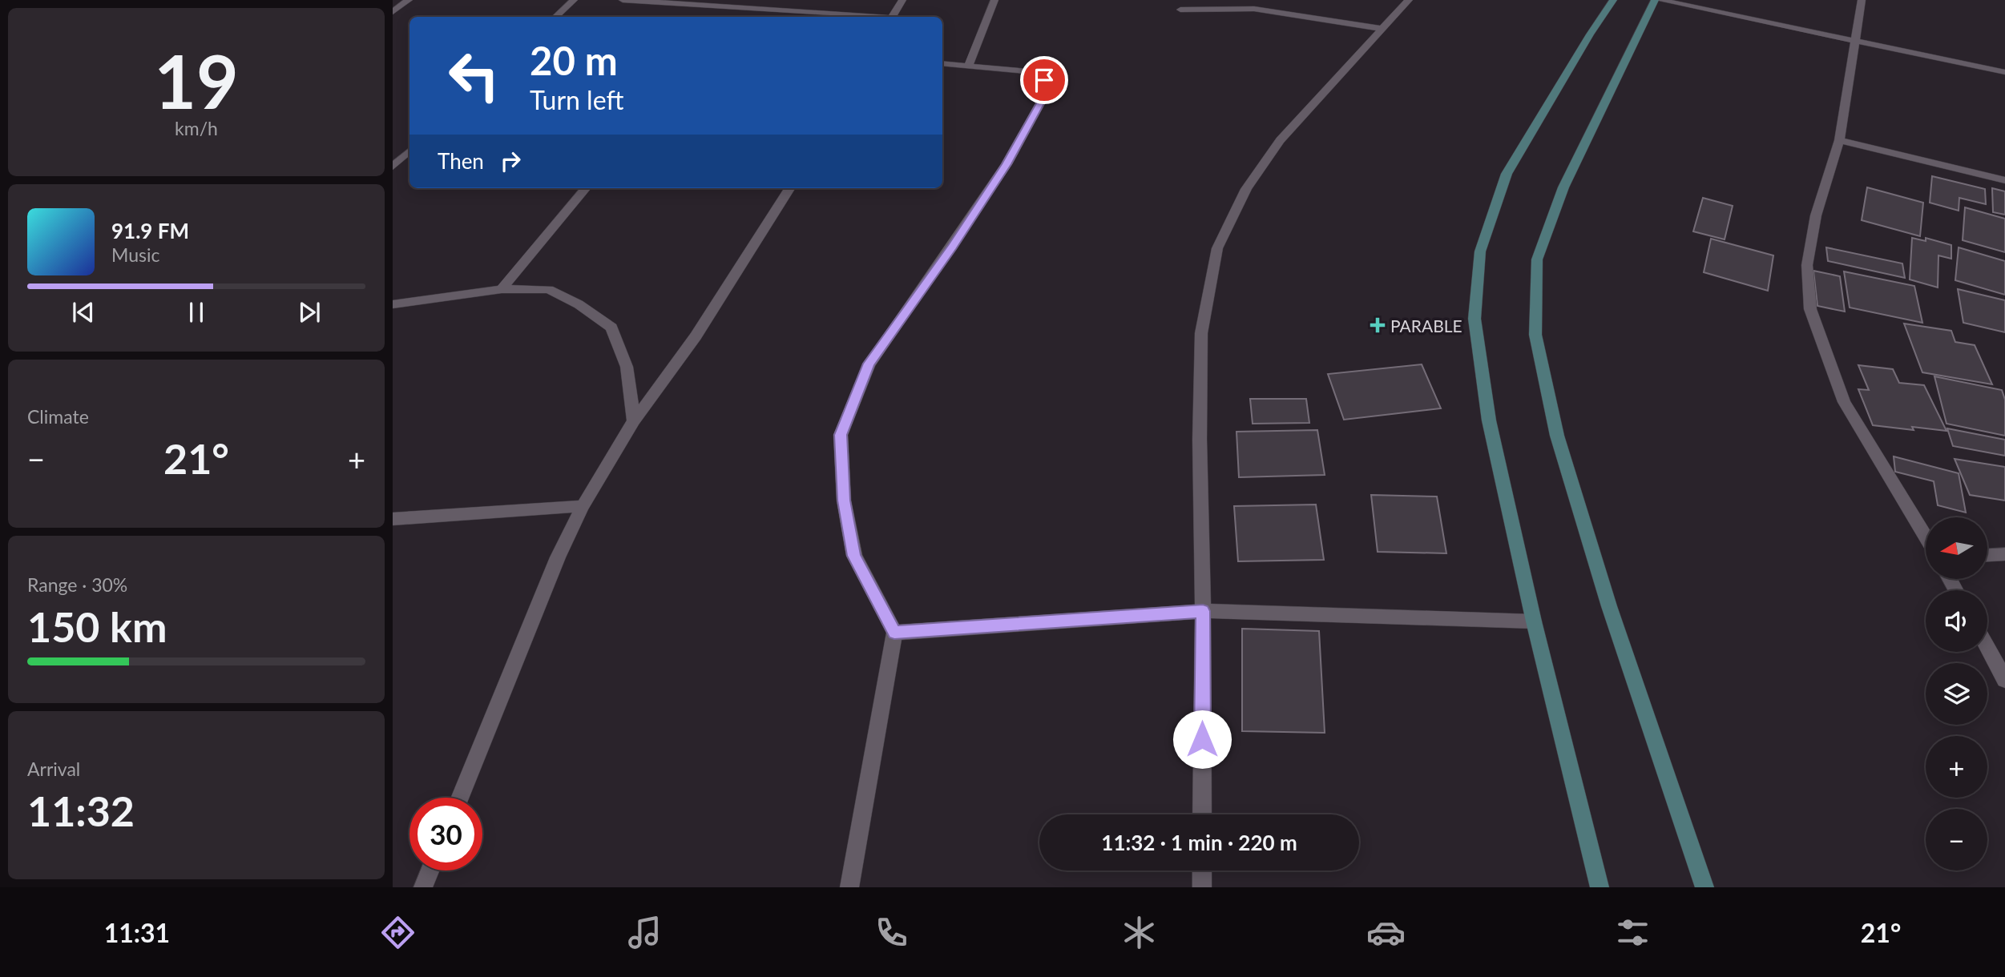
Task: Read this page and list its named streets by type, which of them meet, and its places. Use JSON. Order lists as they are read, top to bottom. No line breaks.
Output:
{"places":{"health":["PARABLE"]},"north":"left","page":{"tile":[["19","km/h"],"Climate",["Range · 30%","150 km"],["Arrival","11:32"]],"turn":["20 m","Turn left"],"then":"Then","song":["91.9 FM","Music"],"heat":["−","21°","+"],"map_buttons":["+","−"],"limit":"30","trip":"11:32 · 1 min · 220 m","tabs":["11:31","21°"]}}
